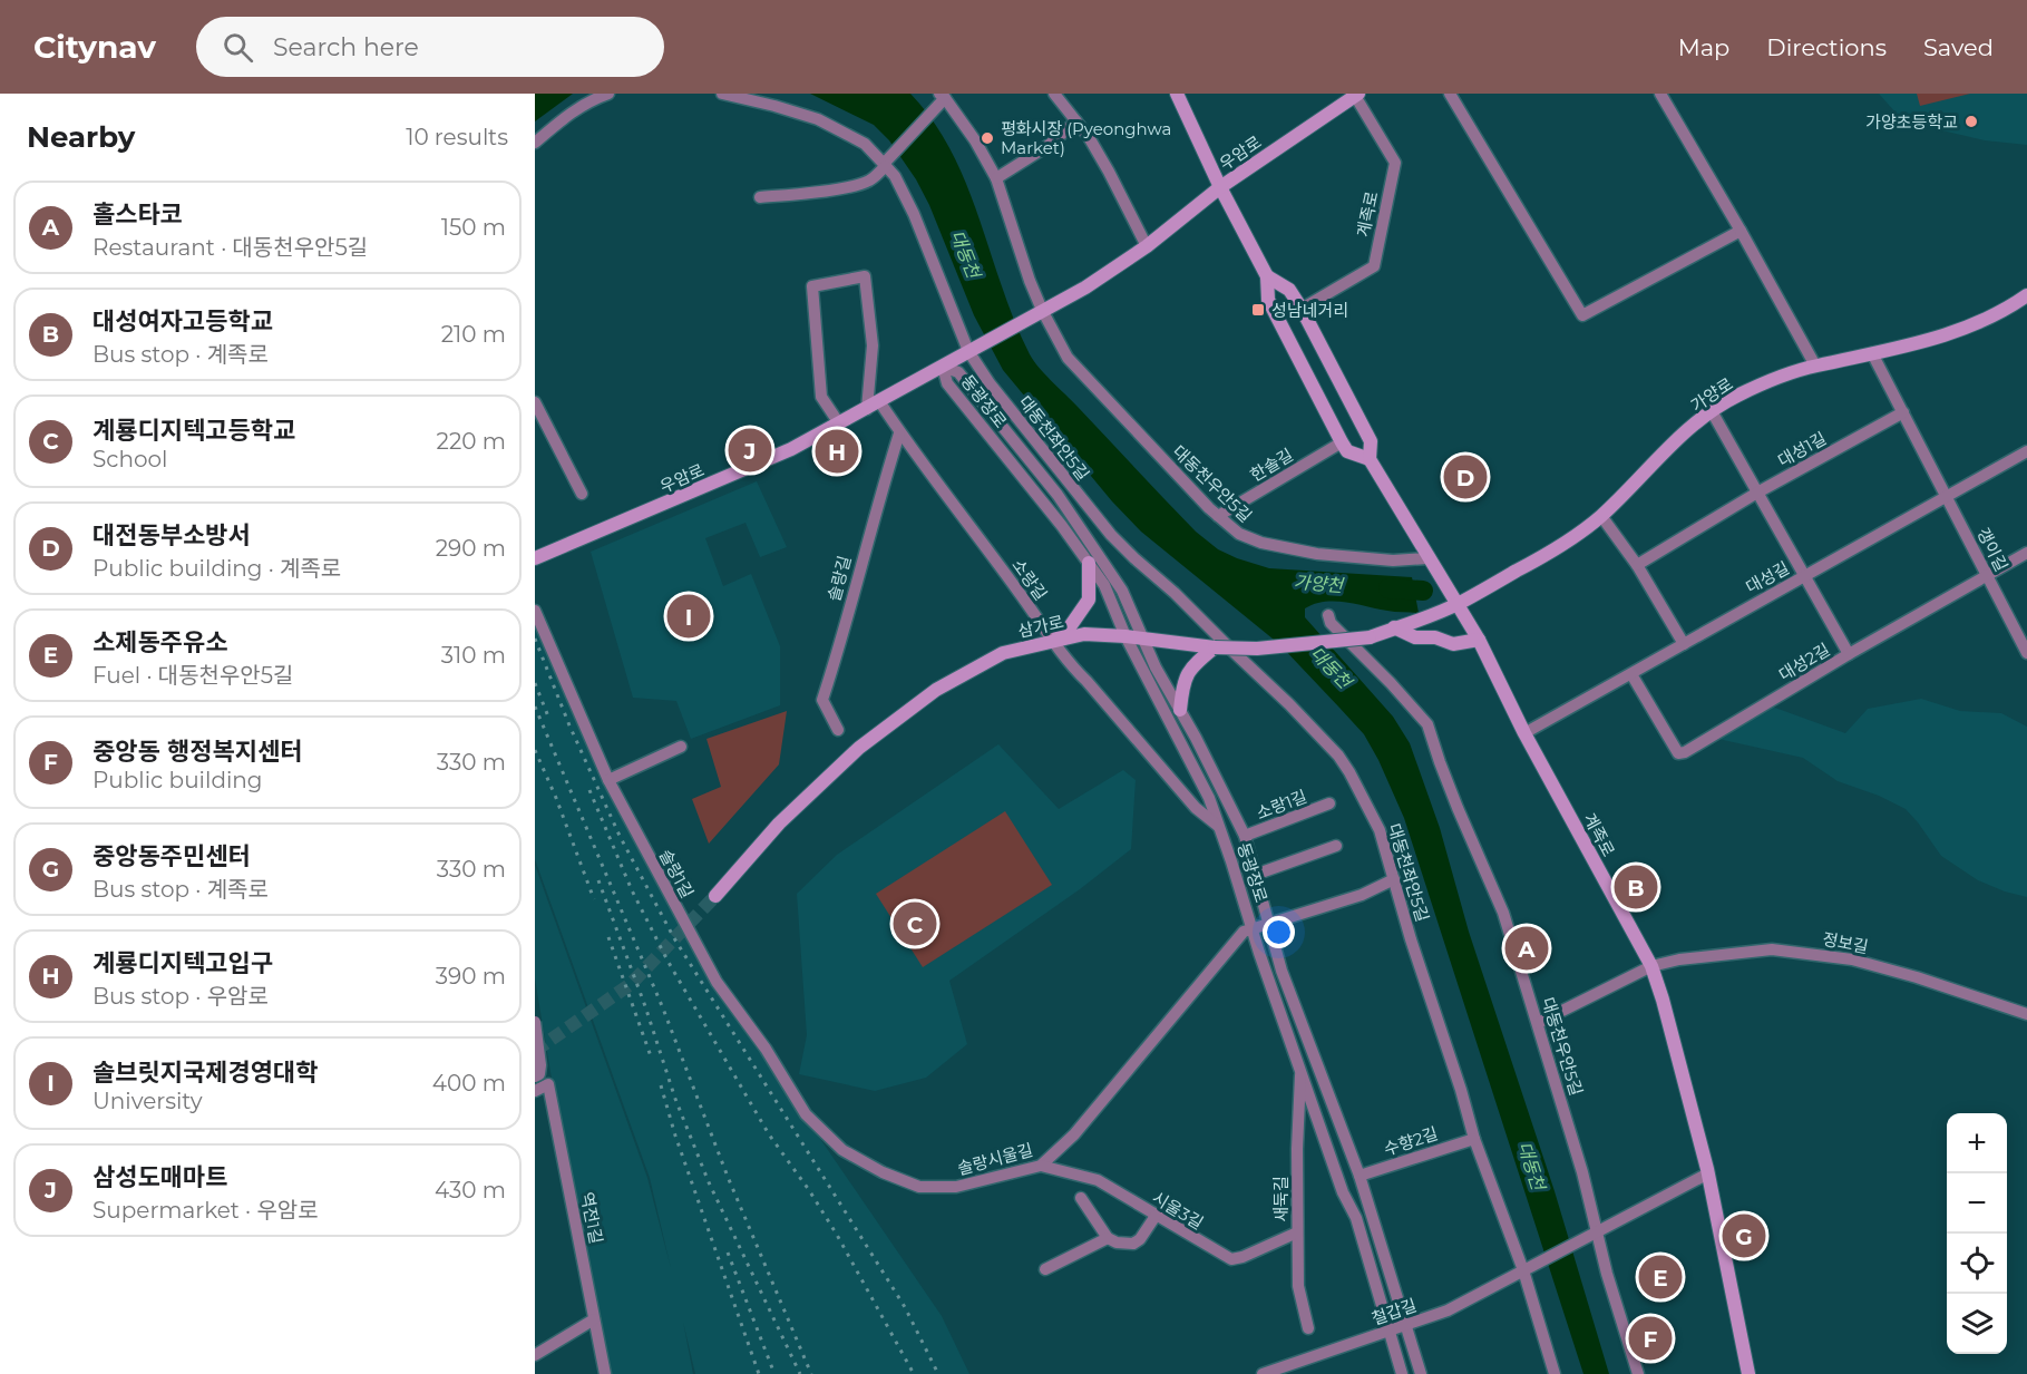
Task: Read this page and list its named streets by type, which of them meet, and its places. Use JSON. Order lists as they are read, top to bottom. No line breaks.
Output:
{"streets":{"main road":["우암로","계족로","가양로","삼가로"],"street":["동광장로","대동천좌안5길","대성1길","한솔길","대동천우안5길","갱이길","대성길","솔랑길","소랑길","대성2길","소랑1길","솔랑1길","정보길","수향2길","솔랑시울길","새둑길","시울3길","역전1길","철갑길"]},"crossings":[["우암로","계족로"],["우암로","동광장로"],["우암로","대동천좌안5길"],["우암로","대동천우안5길"],["우암로","소랑길"],["계족로","가양로"],["계족로","한솔길"],["계족로","대동천우안5길"],["계족로","대성길"],["계족로","삼가로"],["계족로","정보길"],["가양로","삼가로"],["동광장로","소랑길"],["동광장로","삼가로"],["동광장로","소랑1길"],["동광장로","수향2길"],["동광장로","솔랑시울길"],["동광장로","새둑길"],["동광장로","철갑길"],["대동천좌안5길","수향2길"],["대동천좌안5길","솔랑시울길"],["대동천좌안5길","철갑길"],["한솔길","대동천우안5길"],["대동천우안5길","정보길"],["대동천우안5길","철갑길"],["갱이길","대성길"],["갱이길","대성2길"],["대성길","대성2길"],["솔랑길","소랑길"],["소랑길","삼가로"],["솔랑1길","솔랑시울길"],["솔랑시울길","시울3길"],["새둑길","시울3길"]],"water":["대동천","가양천"],"places":{"other":["가양초등학교","평화시장 (Pyeonghwa Market)"],"transit":["성남네거리"]},"page":{"header":"Citynav","search":"Search here","nav":["Map","Directions","Saved"],"heading":["Nearby","10 results"],"list":[{"mark":"A","name":"홀스타코","note":"Restaurant · 대동천우안5길","value":"150 m"},{"mark":"B","name":"대성여자고등학교","note":"Bus stop · 계족로","value":"210 m"},{"mark":"C","name":"계룡디지텍고등학교","note":"School","value":"220 m"},{"mark":"D","name":"대전동부소방서","note":"Public building · 계족로","value":"290 m"},{"mark":"E","name":"소제동주유소","note":"Fuel · 대동천우안5길","value":"310 m"},{"mark":"F","name":"중앙동 행정복지센터","note":"Public building","value":"330 m"},{"mark":"G","name":"중앙동주민센터","note":"Bus stop · 계족로","value":"330 m"},{"mark":"H","name":"계룡디지텍고입구","note":"Bus stop · 우암로","value":"390 m"},{"mark":"I","name":"솔브릿지국제경영대학","note":"University","value":"400 m"},{"mark":"J","name":"삼성도매마트","note":"Supermarket · 우암로","value":"430 m"}],"pins":["J","H","D","I","B","C","A","G","E","F"],"map_buttons":["+","−"]}}
